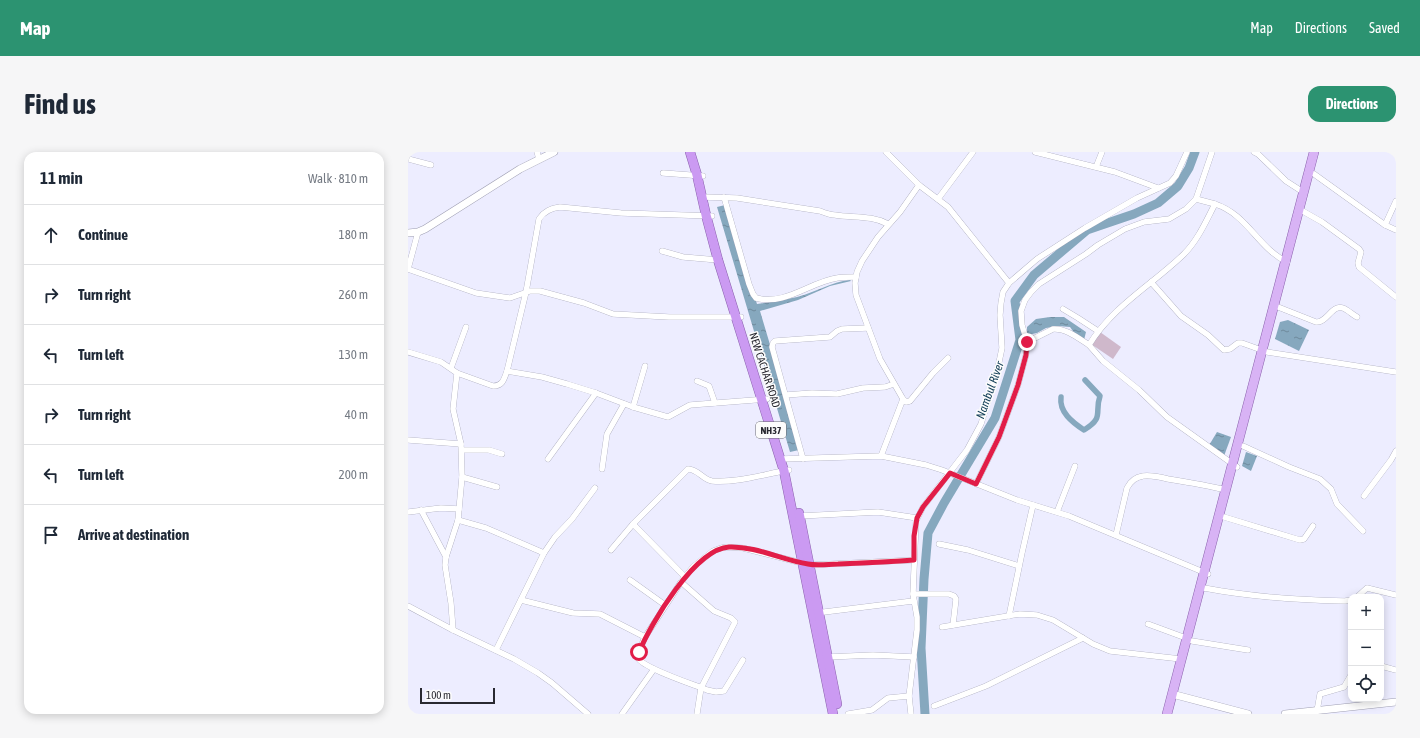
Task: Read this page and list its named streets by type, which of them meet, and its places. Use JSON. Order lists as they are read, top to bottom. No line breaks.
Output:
{"streets":{"highway":["NEW CACHAR ROAD","NH37"]},"water":["Nambul River"],"scale_bar":"100 m","page":{"header":"Map","nav":["Map","Directions","Saved"],"buttons":"Directions","title":"Find us","heading":["11 min","Walk · 810 m"],"list":[["Continue","180 m"],["Turn right","260 m"],["Turn left","130 m"],["Turn right","40 m"],["Turn left","200 m"],"Arrive at destination"],"map_buttons":["+","−"],"scale":"100 m"}}
